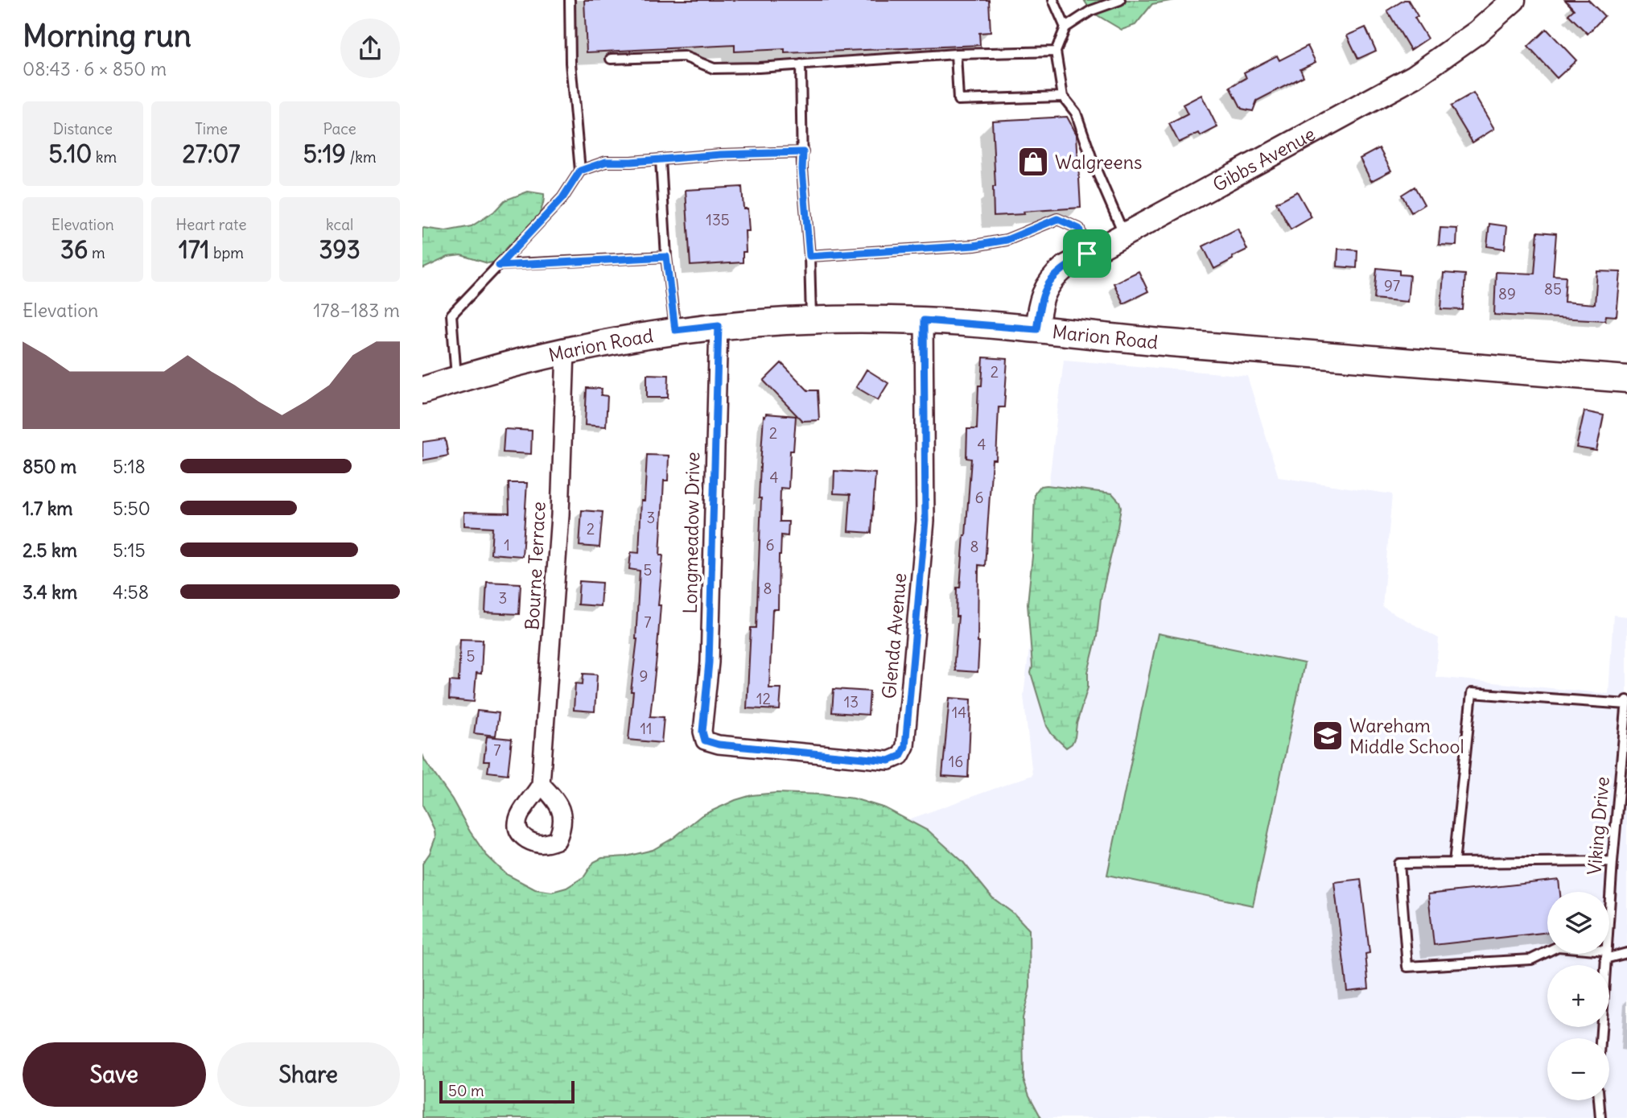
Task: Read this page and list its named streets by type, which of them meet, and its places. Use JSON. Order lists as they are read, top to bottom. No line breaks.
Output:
{"streets":{"main road":["Gibbs Avenue","Marion Road"],"street":["Longmeadow Drive","Bourne Terrace","Glenda Avenue"],"lane":["Viking Drive"]},"crossings":[["Gibbs Avenue","Marion Road"],["Marion Road","Longmeadow Drive"],["Marion Road","Bourne Terrace"],["Marion Road","Glenda Avenue"],["Longmeadow Drive","Glenda Avenue"]],"places":{"shop":["Walgreens"],"school or university":["Wareham Middle School"]},"house_numbers":["135","97","85","89","2","2","4","4","6","3","2","1","6","8","5","8","3","7","5","9","12","13","14","11","7","16"],"scale_bar":"50 m","page":{"heading":["Morning run","08:43 · 6 × 850 m"],"stats":[["Distance","5.10 km"],["Time","27:07"],["Pace","5:19 /km"],["Elevation","36 m"],["Heart rate","171 bpm"],["kcal","393"]],"chart":["Elevation","178–183 m"],"list":[{"name":"850 m","note":"5:18"},{"name":"1.7 km","note":"5:50"},{"name":"2.5 km","note":"5:15"},{"name":"3.4 km","note":"4:58"}],"map_buttons":["+","−"],"buttons":["Save","Share"],"scale":"50 m"}}
